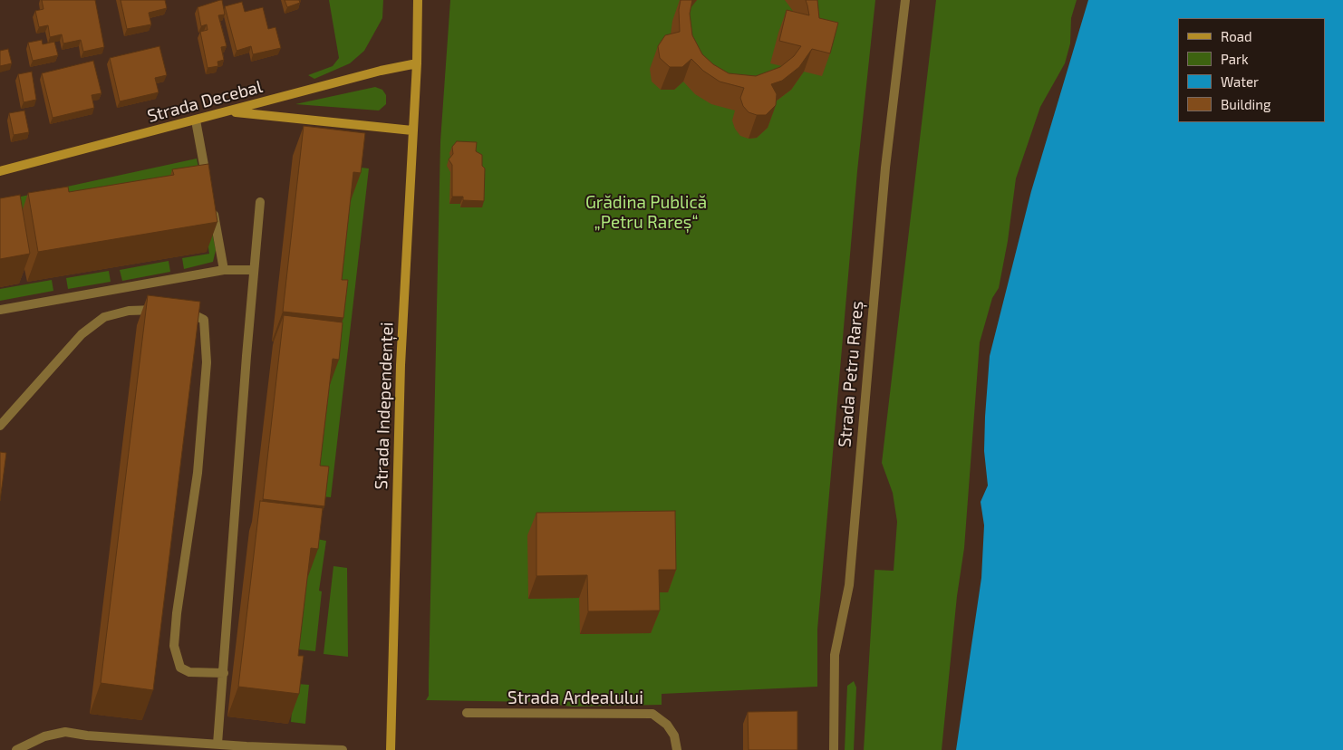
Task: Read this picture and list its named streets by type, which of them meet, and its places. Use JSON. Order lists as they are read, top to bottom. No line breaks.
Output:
{"streets":{"main road":["Strada Decebal","Strada Independenței"],"street":["Strada Petru Rareș","Strada Ardealului"]},"crossings":[["Strada Decebal","Strada Independenței"]],"parks":["Grădina Publică „Petru Rareș“"],"legend":["Road","Park","Water","Building"]}
